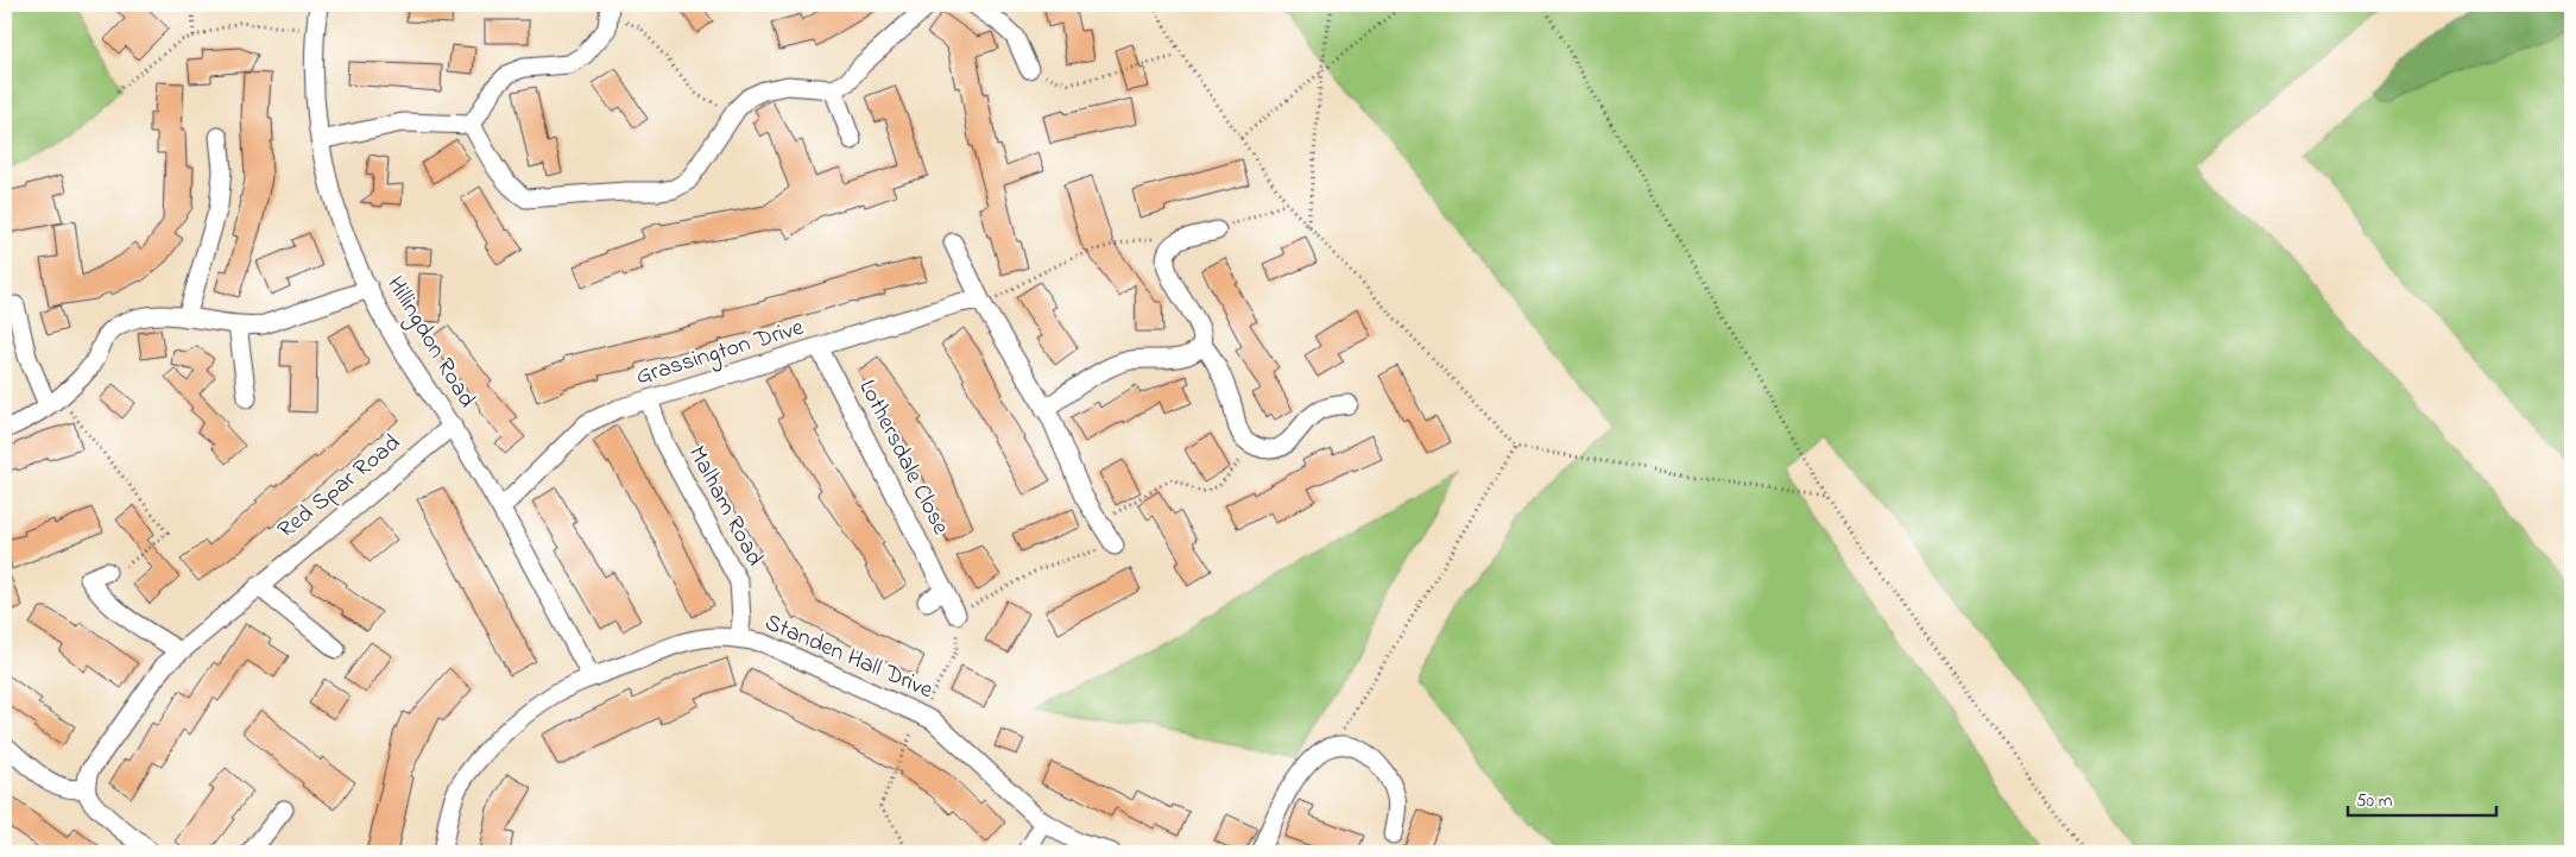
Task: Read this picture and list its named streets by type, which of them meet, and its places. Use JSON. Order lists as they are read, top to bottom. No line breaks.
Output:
{"streets":{"street":["Hillingdon Road","Grassington Drive","Lothersdale Close","Red Spar Road","Malham Road","Standen Hall Drive"]},"crossings":[["Hillingdon Road","Grassington Drive"],["Hillingdon Road","Red Spar Road"],["Hillingdon Road","Standen Hall Drive"],["Grassington Drive","Lothersdale Close"],["Grassington Drive","Malham Road"],["Malham Road","Standen Hall Drive"]],"scale_bar":"50 m"}
